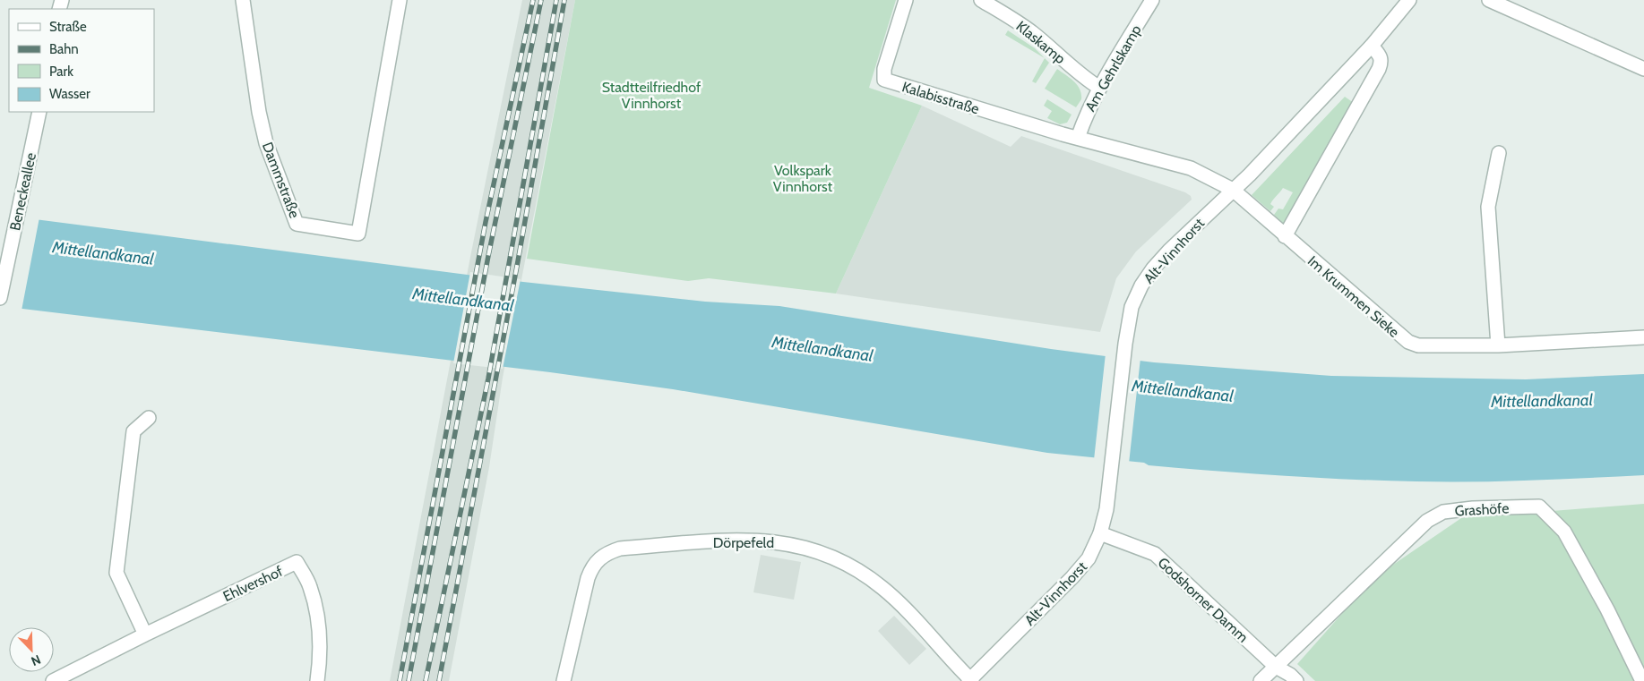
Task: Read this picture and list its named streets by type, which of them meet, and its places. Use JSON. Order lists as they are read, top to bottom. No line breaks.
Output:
{"streets":{"street":["Klaskamp","Am Gehrlskamp","Kalabisstraße","Dammstraße","Beneckeallee","Alt-Vinnhorst","Im Krummen Sieke","Grashöfe","Dörpefeld","Ehlvershof","Godshorner Damm"]},"crossings":[["Klaskamp","Am Gehrlskamp"],["Am Gehrlskamp","Kalabisstraße"],["Am Gehrlskamp","Im Krummen Sieke"],["Kalabisstraße","Im Krummen Sieke"],["Alt-Vinnhorst","Im Krummen Sieke"],["Alt-Vinnhorst","Dörpefeld"],["Alt-Vinnhorst","Godshorner Damm"],["Grashöfe","Godshorner Damm"]],"water":["Mittellandkanal"],"parks":["Stadtteilfriedhof Vinnhorst","Volkspark Vinnhorst"],"legend":["Straße","Bahn","Park","Wasser"],"north":"bottom right"}
